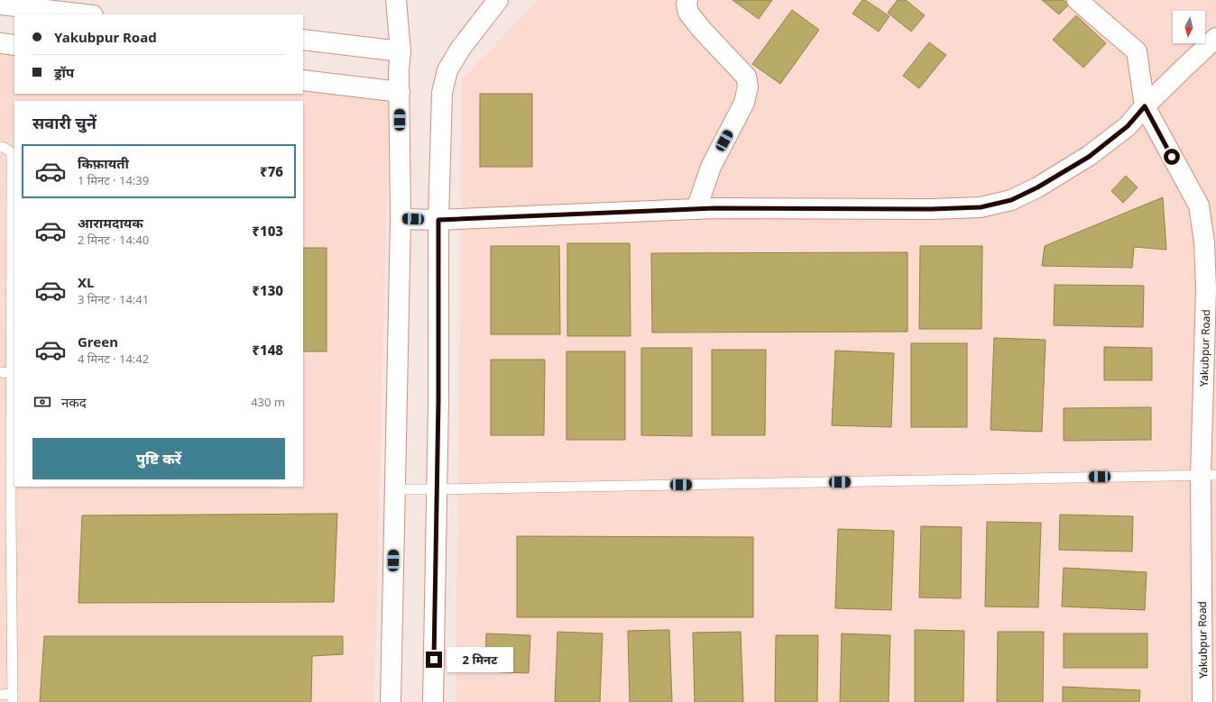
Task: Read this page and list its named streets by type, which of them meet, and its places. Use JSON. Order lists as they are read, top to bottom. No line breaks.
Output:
{"streets":{"street":["Yakubpur Road"]},"north":"bottom","page":{"banner":["Yakubpur Road","ड्रॉप"],"heading":"सवारी चुनें","list":[{"name":"किफ़ायती","note":"1 मिनट · 14:39","value":"₹76"},{"name":"आरामदायक","note":"2 मिनट · 14:40","value":"₹103"},{"name":"XL","note":"3 मिनट · 14:41","value":"₹130"},{"name":"Green","note":"4 मिनट · 14:42","value":"₹148"}],"pay":["नकद","430 m"],"buttons":"पुष्टि करें","bubble":"2 मिनट"}}
